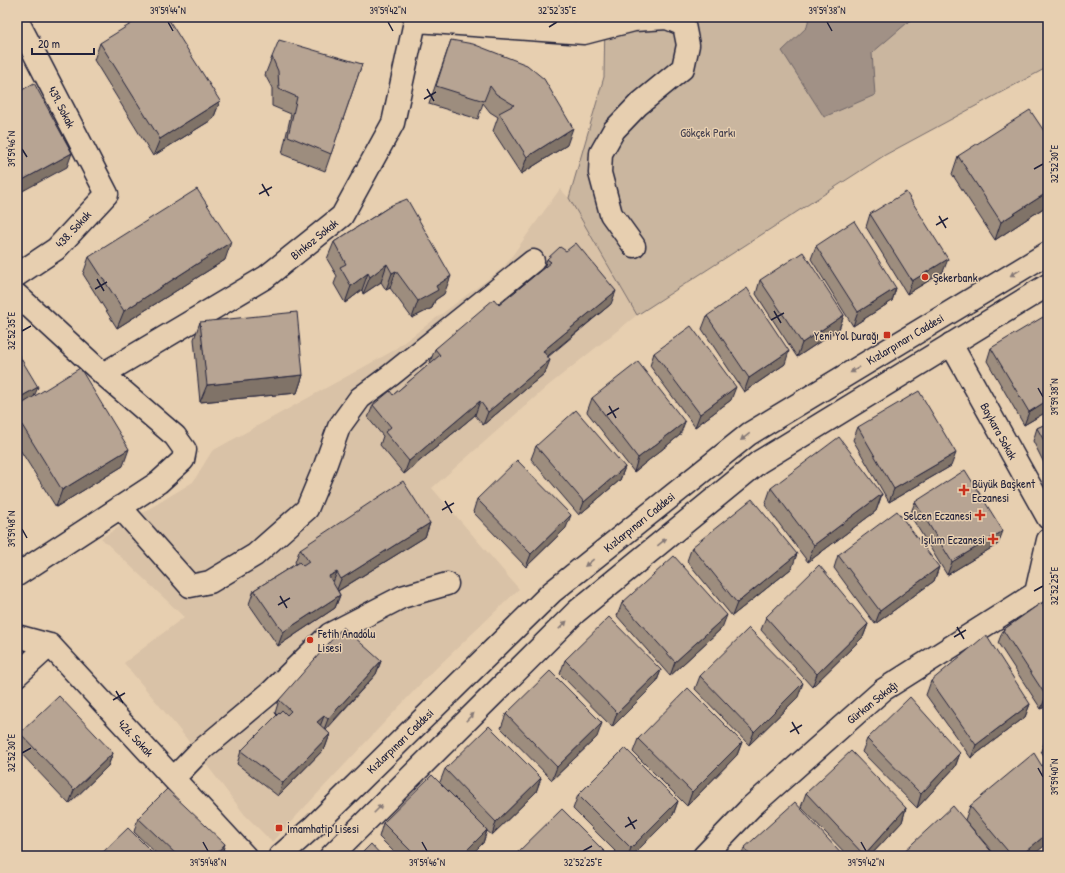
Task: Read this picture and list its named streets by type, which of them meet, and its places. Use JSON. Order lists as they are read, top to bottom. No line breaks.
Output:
{"streets":{"street":["439. Sokak","438. Sokak","Binkoz Sokak","Kızlarpınarı Caddesi","Baykara Sokak","Gürkan Sokağı","426. Sokak"]},"crossings":[["439. Sokak","438. Sokak"]],"parks":["Gökçek Parkı"],"places":{"other":["Şekerbank","Fetih Anadolu Lisesi"],"transit":["Yeni Yol Durağı","İmamhatip Lisesi"],"health":["Büyük Başkent Eczanesi","Selcen Eczanesi","Işılım Eczanesi"]},"scale_bar":"20 m","coordinates":["39°59'44\"N","39°59'42\"N","32°52'35\"E","39°59'38\"N","39°59'46\"N","32°52'30\"E","39°59'48\"N","32°52'25\"E","39°59'40\"N"]}
